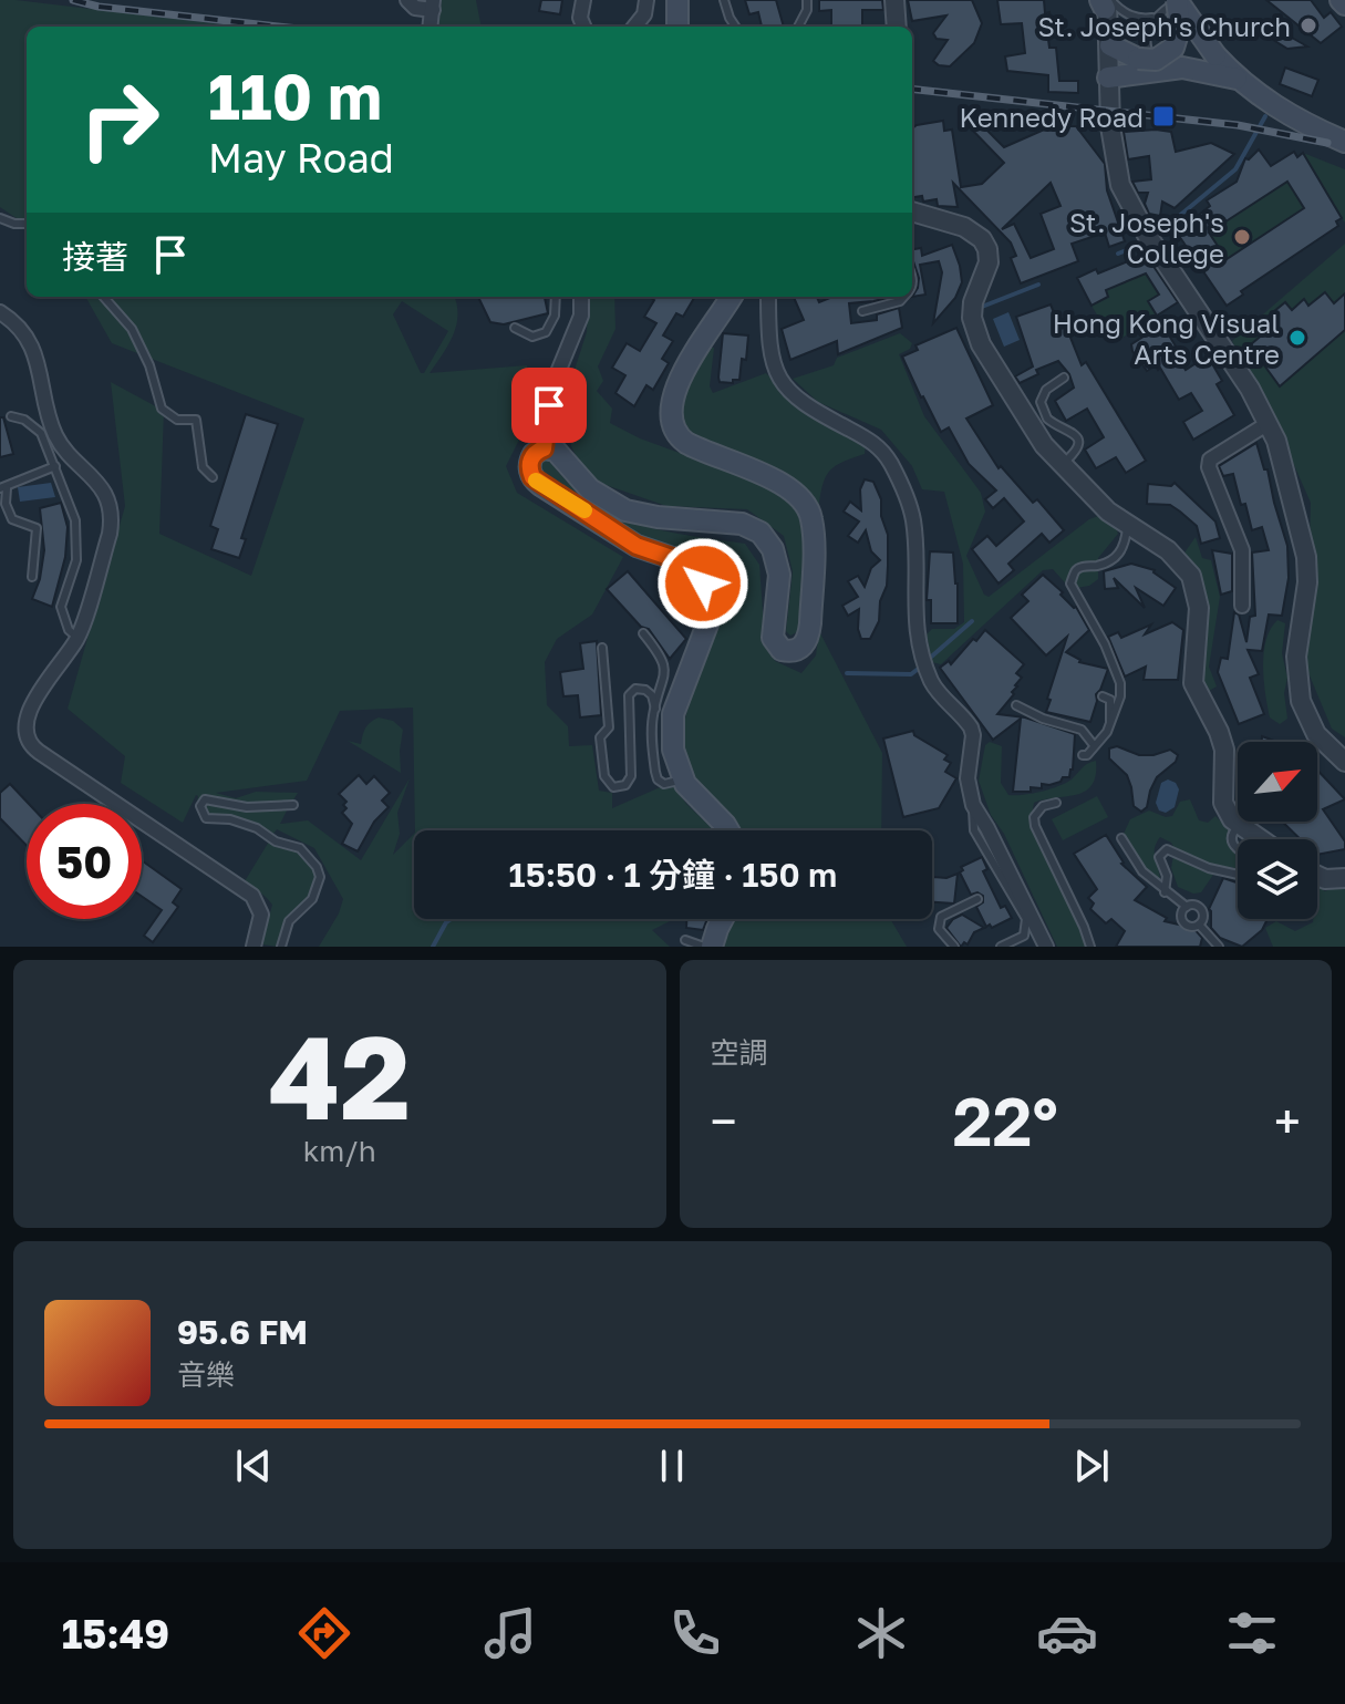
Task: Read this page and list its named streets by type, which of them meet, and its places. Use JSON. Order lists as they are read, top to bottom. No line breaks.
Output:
{"places":{"other":["St. Joseph's Church","St. Joseph's College","Hong Kong Visual Arts Centre"],"transit":["Kennedy Road"]},"north":"top right","page":{"turn":["110 m","May Road"],"then":"接著","limit":"50","trip":"15:50 · 1 分鐘 · 150 m","tile":[["42","km/h"],"空調"],"heat":["−","22°","+"],"song":["95.6 FM","音樂"],"tabs":"15:49"}}
